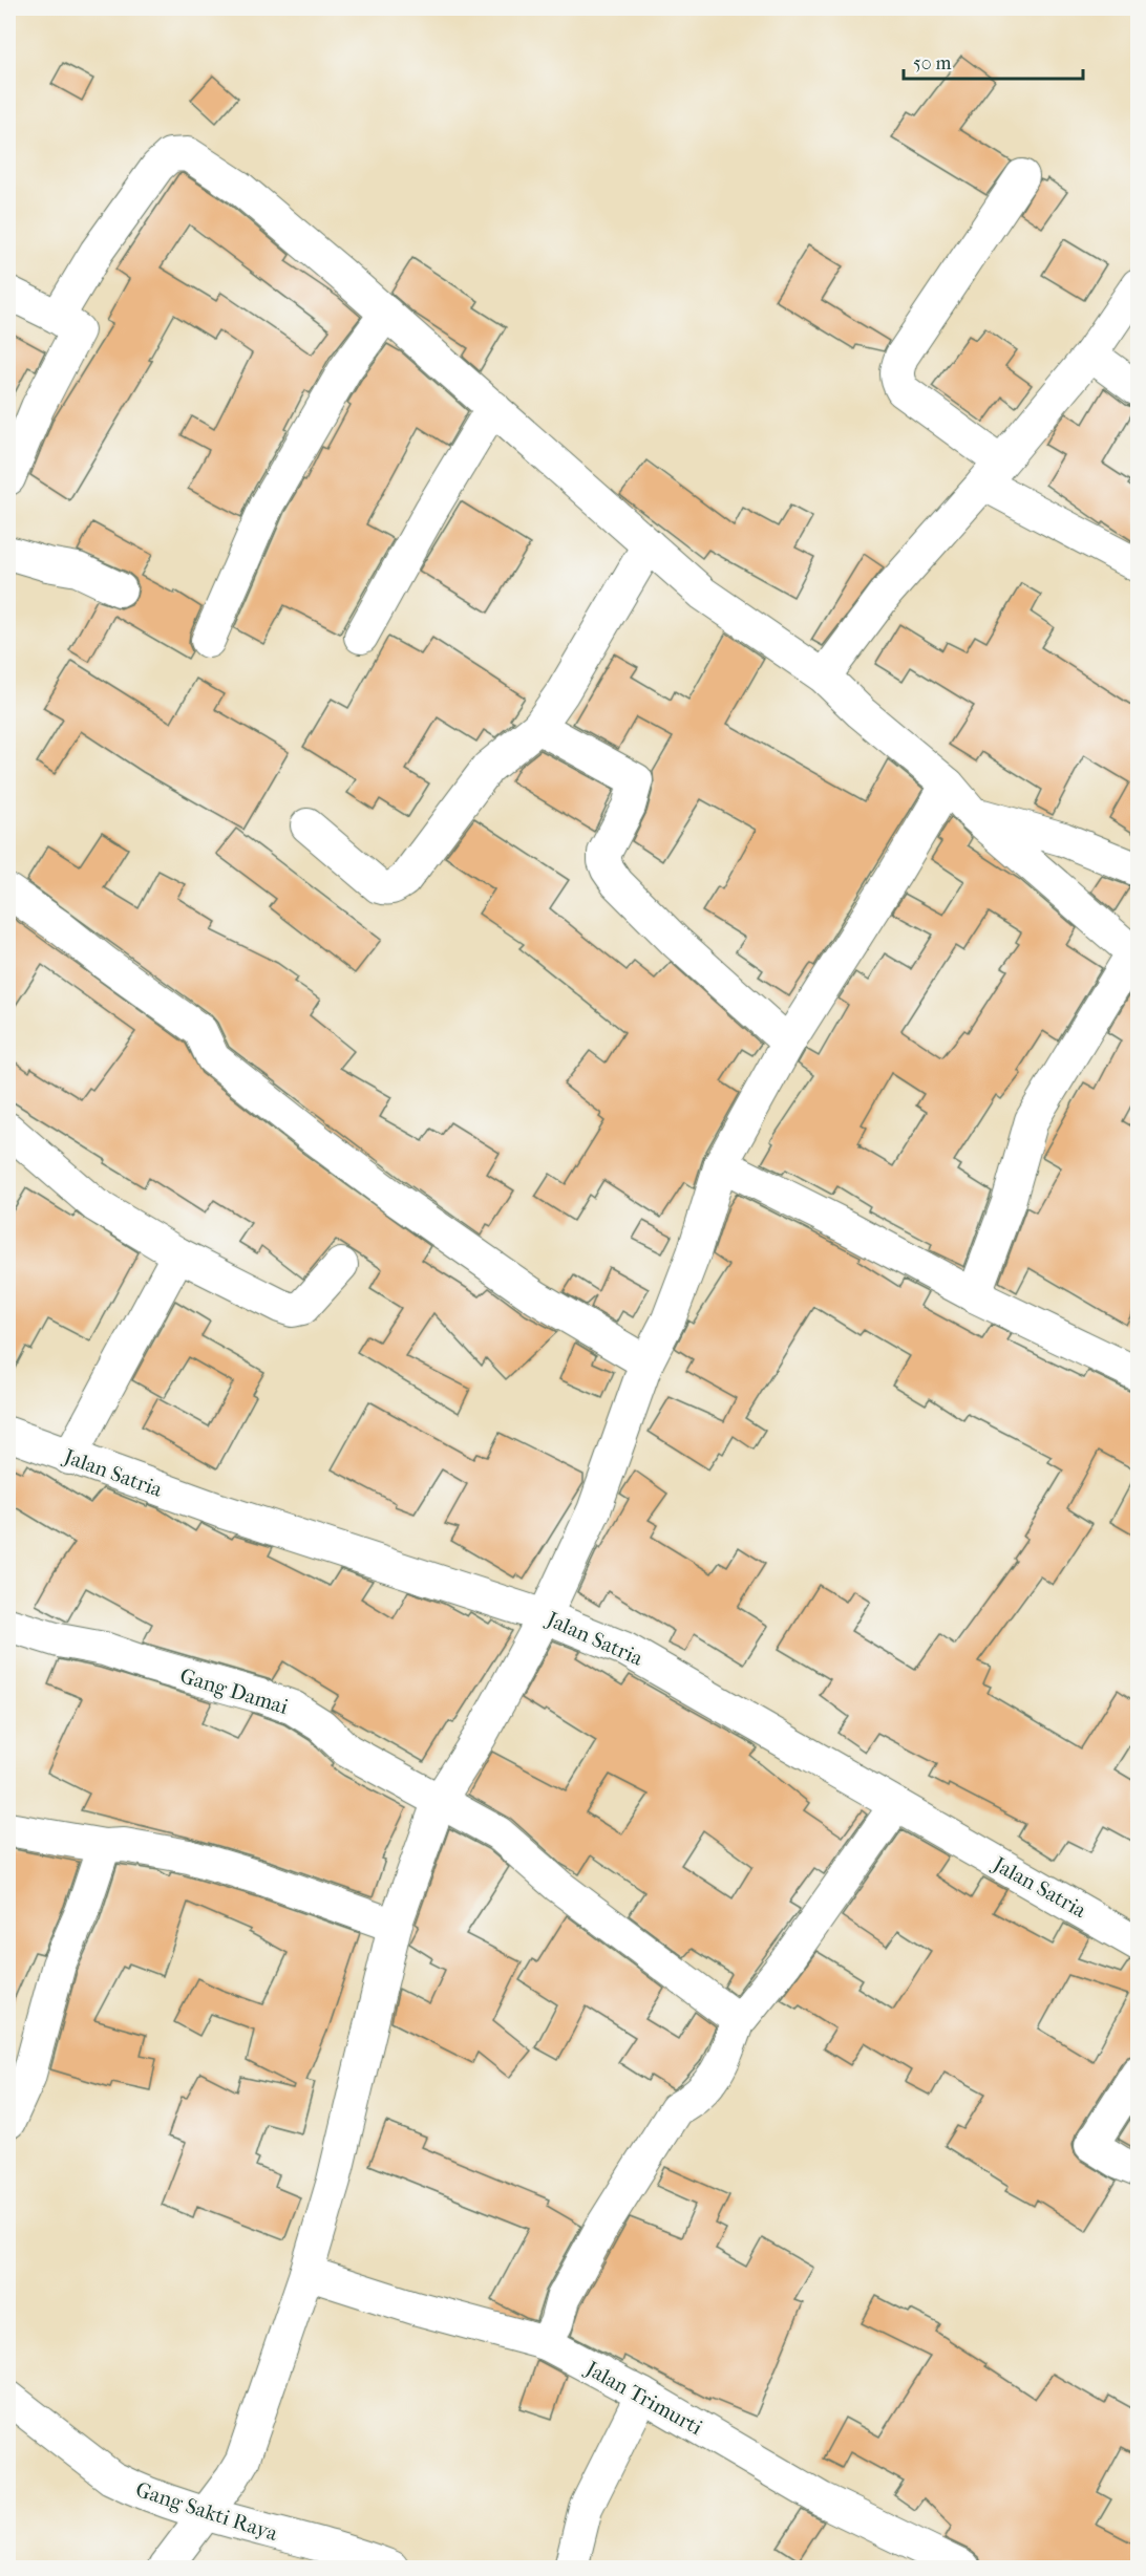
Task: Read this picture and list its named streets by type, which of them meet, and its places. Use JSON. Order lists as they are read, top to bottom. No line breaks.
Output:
{"streets":{"street":["Jalan Satria","Gang Damai","Jalan Trimurti","Gang Sakti Raya"]},"scale_bar":"50 m"}
